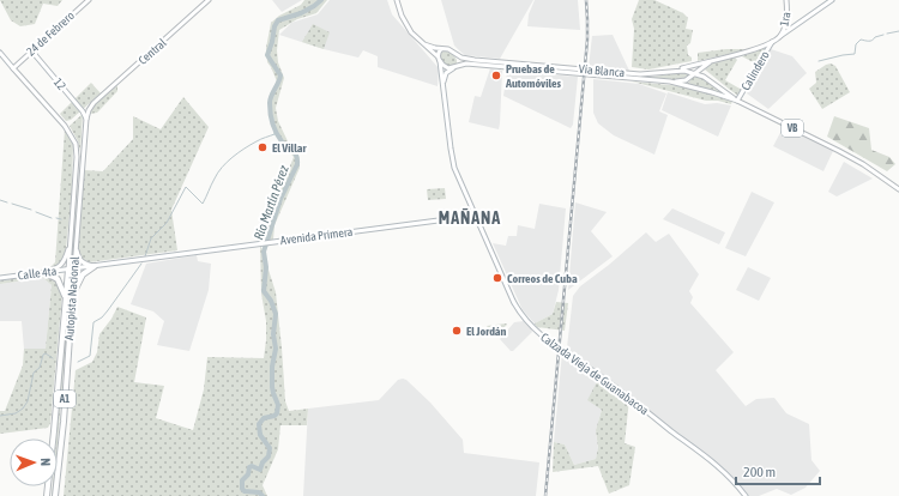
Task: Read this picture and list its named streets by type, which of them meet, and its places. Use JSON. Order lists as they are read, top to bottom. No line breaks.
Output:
{"streets":{"highway":["Autopista Nacional","A1"],"main road":["1ra","24 de Febrero","Central","Vía Blanca","Calindero","12","VB","Avenida Primera","Calle 4ta","Calzada Vieja de Guanabacoa"]},"crossings":[["24 de Febrero","12"],["24 de Febrero","Autopista Nacional"],["Central","Autopista Nacional"],["Vía Blanca","Calindero"],["Vía Blanca","VB"],["Vía Blanca","Calzada Vieja de Guanabacoa"],["12","Autopista Nacional"],["VB","Calzada Vieja de Guanabacoa"],["Avenida Primera","Calle 4ta"],["Avenida Primera","Autopista Nacional"],["Avenida Primera","Calzada Vieja de Guanabacoa"],["Calle 4ta","Autopista Nacional"]],"districts":["MAÑANA"],"water":["Río Martín Pérez"],"places":["Pruebas de Automóviles","El Villar","Correos de Cuba","El Jordán"],"scale_bar":"200 m","north":"right"}
